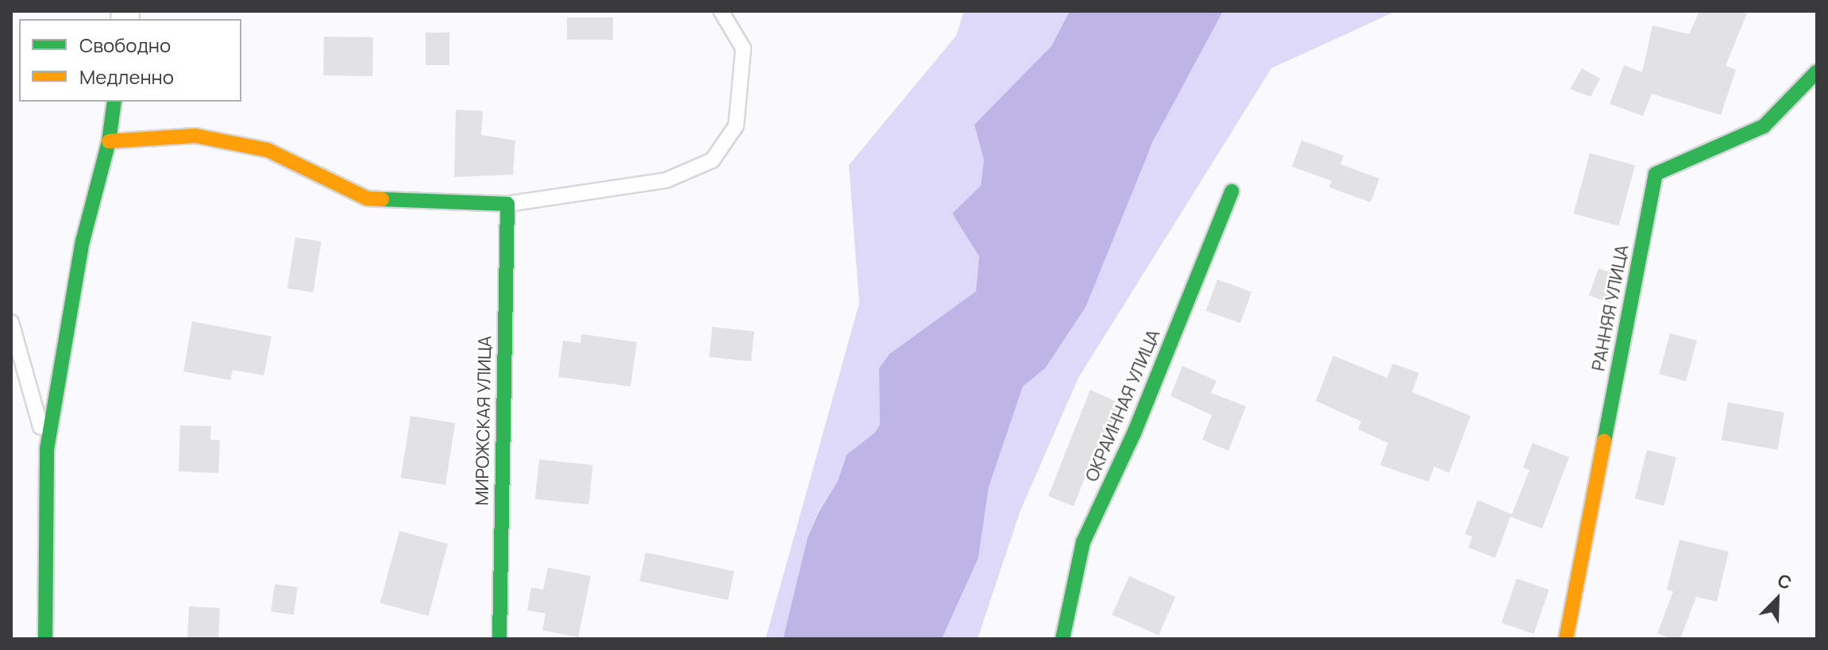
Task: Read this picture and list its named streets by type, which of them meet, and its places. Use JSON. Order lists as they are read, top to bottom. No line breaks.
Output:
{"streets":{"street":["РАННЯЯ УЛИЦА","ОКРАИННАЯ УЛИЦА","МИРОЖСКАЯ УЛИЦА"]},"legend":["Свободно","Медленно"],"north":"top right"}
